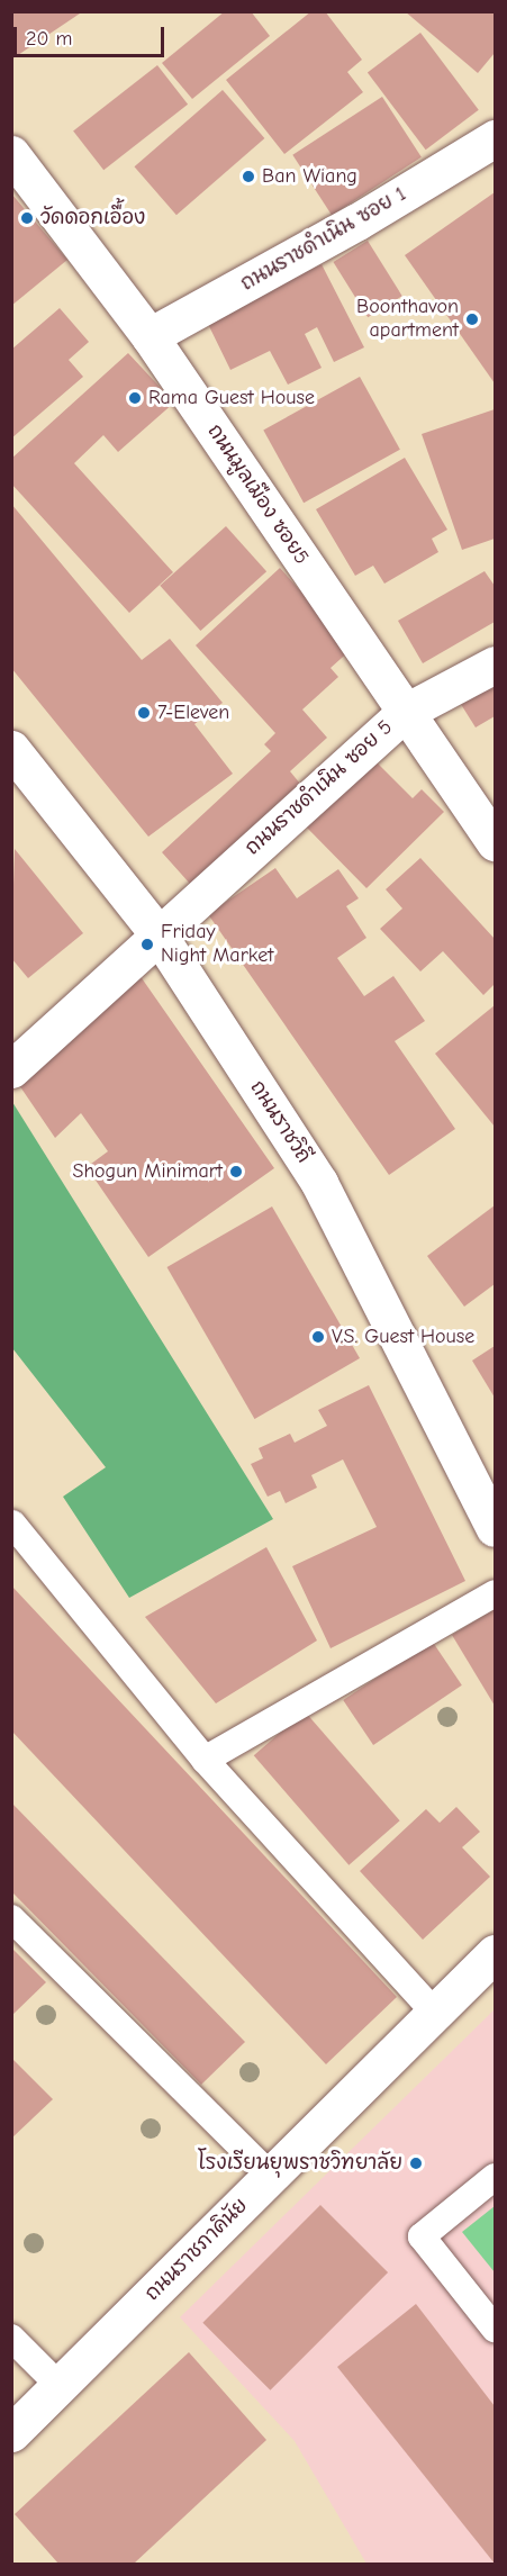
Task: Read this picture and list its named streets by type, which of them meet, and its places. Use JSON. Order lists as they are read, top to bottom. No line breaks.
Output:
{"streets":{"street":["ถนนราชดำเนิน ซอย 1","ถนนมูลเมือง ซอย5","ถนนราชดำเนิน ซอย 5","ถนนราชวิถี","ถนนราชภาคินัย"]},"crossings":[["ถนนราชดำเนิน ซอย 1","ถนนมูลเมือง ซอย5"],["ถนนมูลเมือง ซอย5","ถนนราชดำเนิน ซอย 5"],["ถนนราชดำเนิน ซอย 5","ถนนราชวิถี"]],"places":["Ban Wiang","วัดดอกเอื้อง","Boonthavon apartment","Rama Guest House","7-Eleven","Friday Night Market","Shogun Minimart","V.S. Guest House","โรงเรียนยุพราชวิทยาลัย"],"scale_bar":"20 m"}
